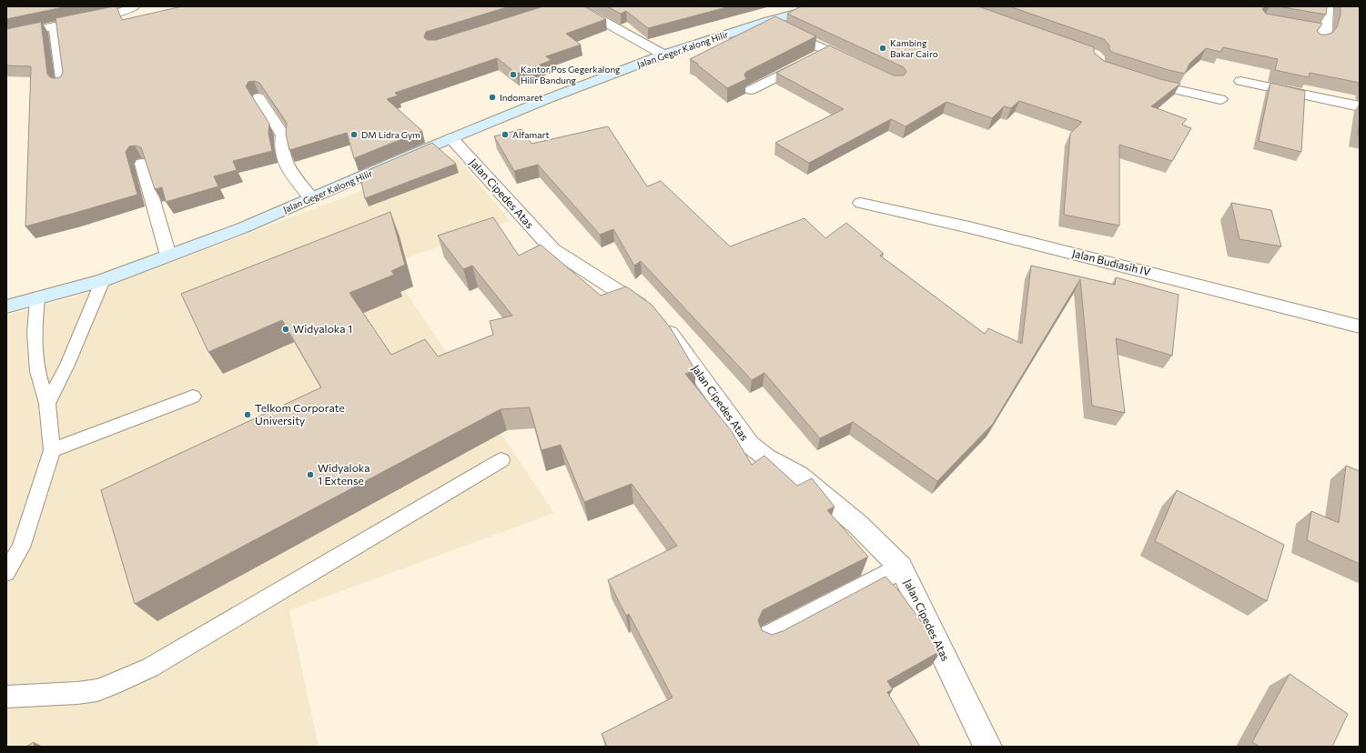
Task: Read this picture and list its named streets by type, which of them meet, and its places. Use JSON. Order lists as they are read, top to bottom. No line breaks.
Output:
{"streets":{"main road":["Jalan Geger Kalong Hilir"],"street":["Jalan Cipedes Atas","Jalan Budiasih IV"]},"crossings":[["Jalan Geger Kalong Hilir","Jalan Cipedes Atas"]],"places":["Kambing Bakar Cairo","Kantor Pos Gegerkalong Hilir Bandung","Indomaret","DM Lidra Gym","Alfamart","Widyaloka 1","Telkom Corporate University","Widyaloka 1 Extense"]}
